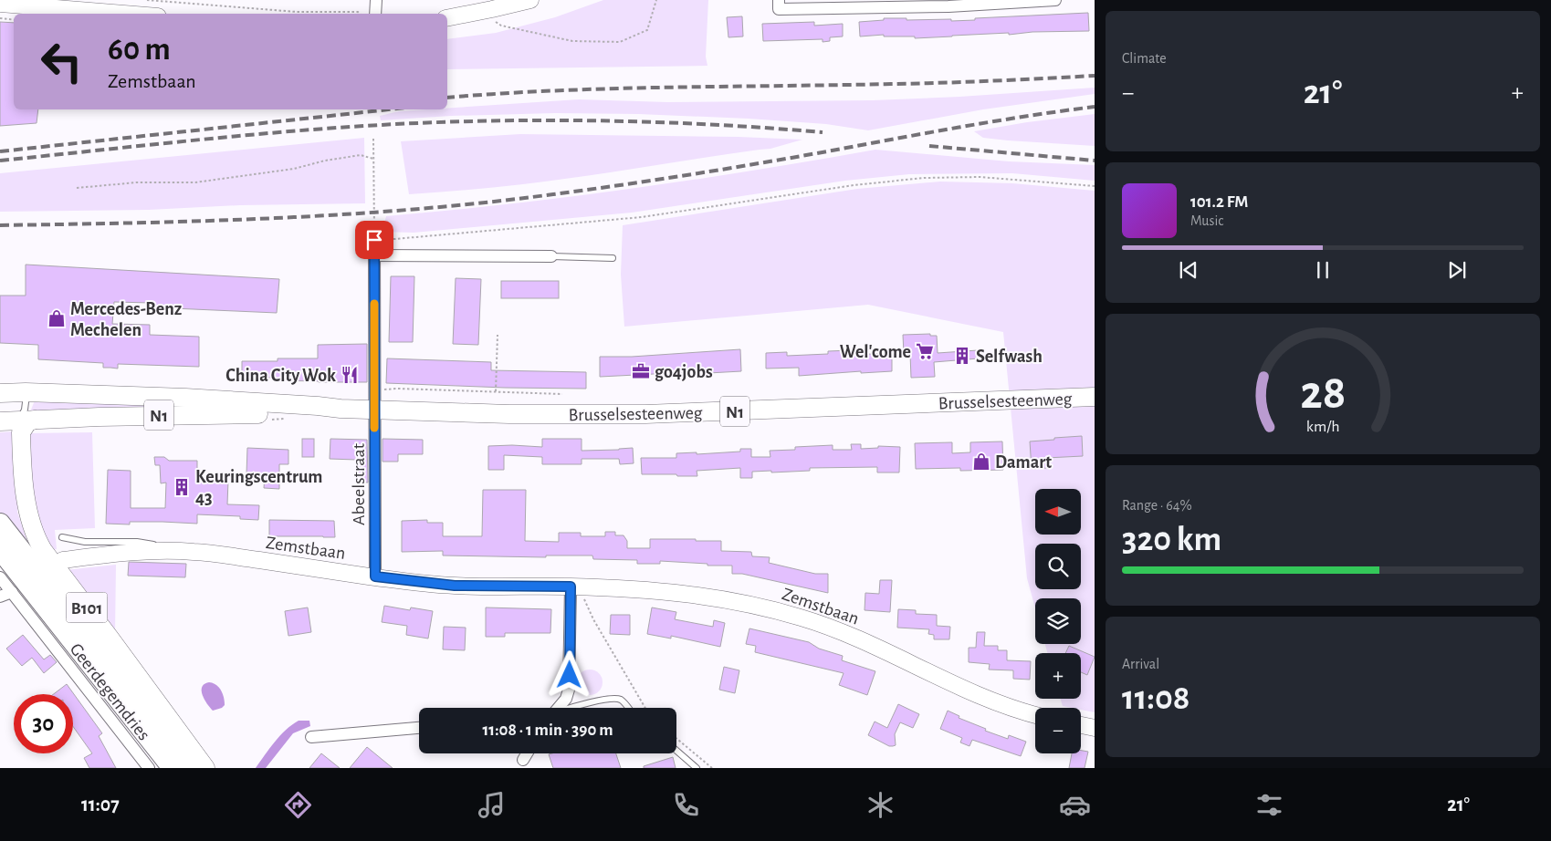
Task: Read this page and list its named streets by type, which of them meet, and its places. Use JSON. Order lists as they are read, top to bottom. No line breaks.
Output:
{"streets":{"highway":["B101"],"main road":["Brusselsesteenweg","N1"],"street":["Abeelstraat","Zemstbaan","Geerdegemdries"]},"crossings":[["Brusselsesteenweg","Abeelstraat"],["Brusselsesteenweg","B101"],["Abeelstraat","Zemstbaan"]],"places":{"shop":["Mercedes-Benz Mechelen","Damart"],"supermarket":["Wel'come"],"building":["Selfwash","Keuringscentrum 43"],"office":["go4jobs"],"restaurant":["China City Wok"]},"north":"left","page":{"tile":["Climate",["Range · 64%","320 km"],["Arrival","11:08"]],"turn":["60 m","Zemstbaan"],"heat":["−","21°","+"],"song":["101.2 FM","Music"],"map_buttons":["+","−"],"limit":"30","trip":"11:08 · 1 min · 390 m","tabs":["11:07","21°"],"gauge":["28","km/h"]}}
